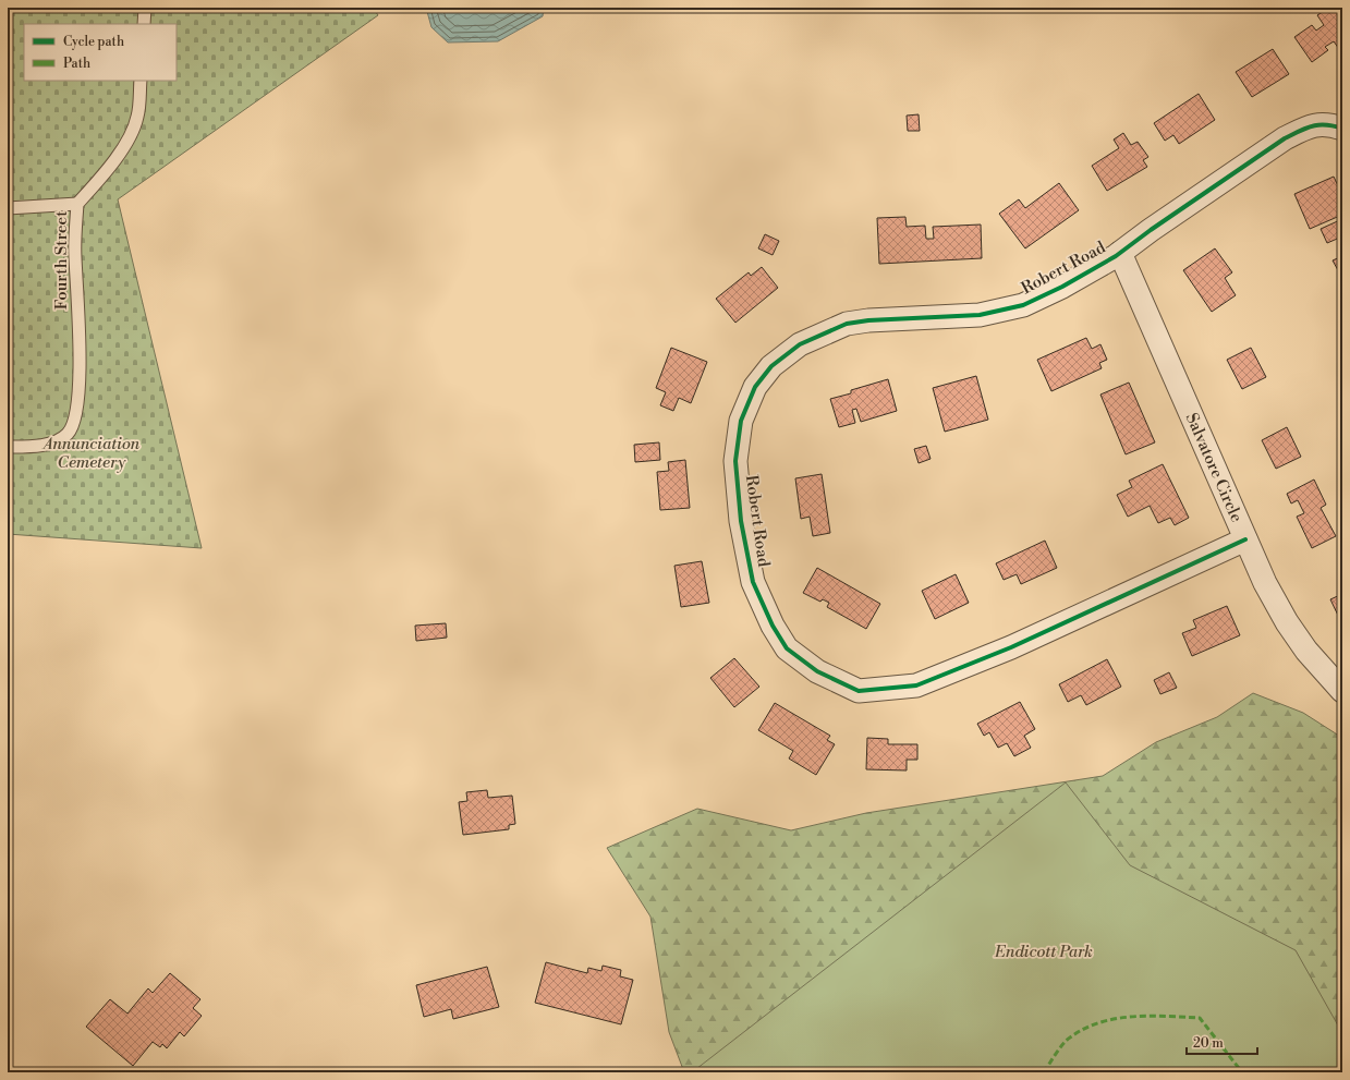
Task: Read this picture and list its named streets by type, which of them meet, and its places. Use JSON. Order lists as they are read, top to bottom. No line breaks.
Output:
{"streets":{"street":["Robert Road","Salvatore Circle"],"lane":["Fourth Street"]},"crossings":[["Robert Road","Salvatore Circle"]],"parks":["Annunciation Cemetery","Endicott Park"],"legend":["Cycle path","Path"],"scale_bar":"20 m"}
